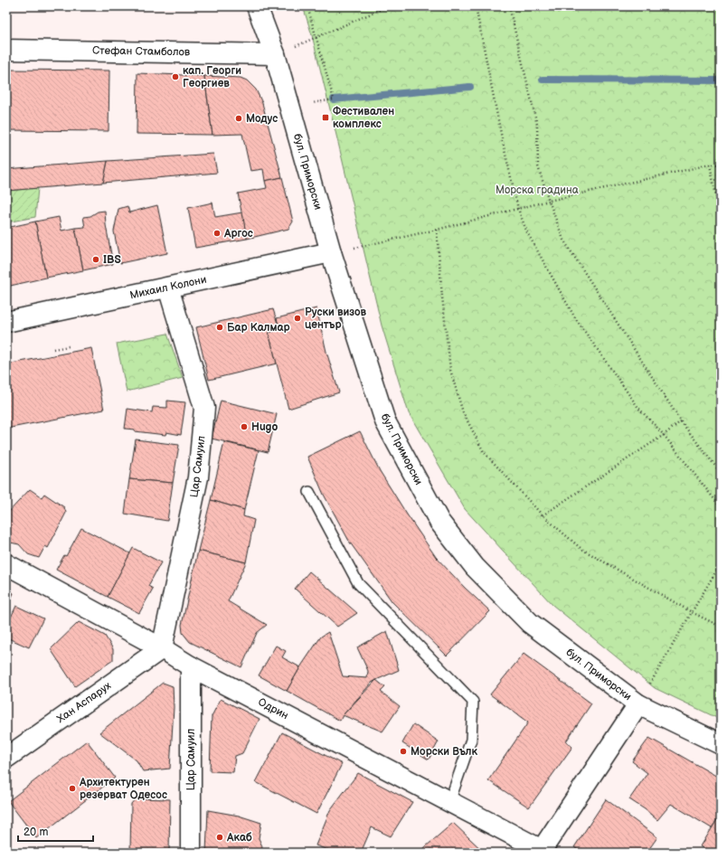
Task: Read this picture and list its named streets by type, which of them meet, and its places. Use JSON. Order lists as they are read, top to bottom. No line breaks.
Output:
{"streets":{"street":["Стефан Стамболов","бул. Приморски","Михаил Колони","Цар Самуил","Хан Аспарух","Одрин"]},"crossings":[["Стефан Стамболов","бул. Приморски"],["бул. Приморски","Михаил Колони"],["Михаил Колони","Цар Самуил"],["Цар Самуил","Хан Аспарух"],["Цар Самуил","Одрин"],["Хан Аспарух","Одрин"]],"parks":["Морска градина"],"places":{"other":["кап. Георги Георгиев","Модус","Аргос","IBS","Руски визов център","Бар Калмар","Hugo","Морски Вълк","Архитектурен резерват Одесос","Акаб"],"transit":["Фестивален комплекс"]},"scale_bar":"20 m"}
